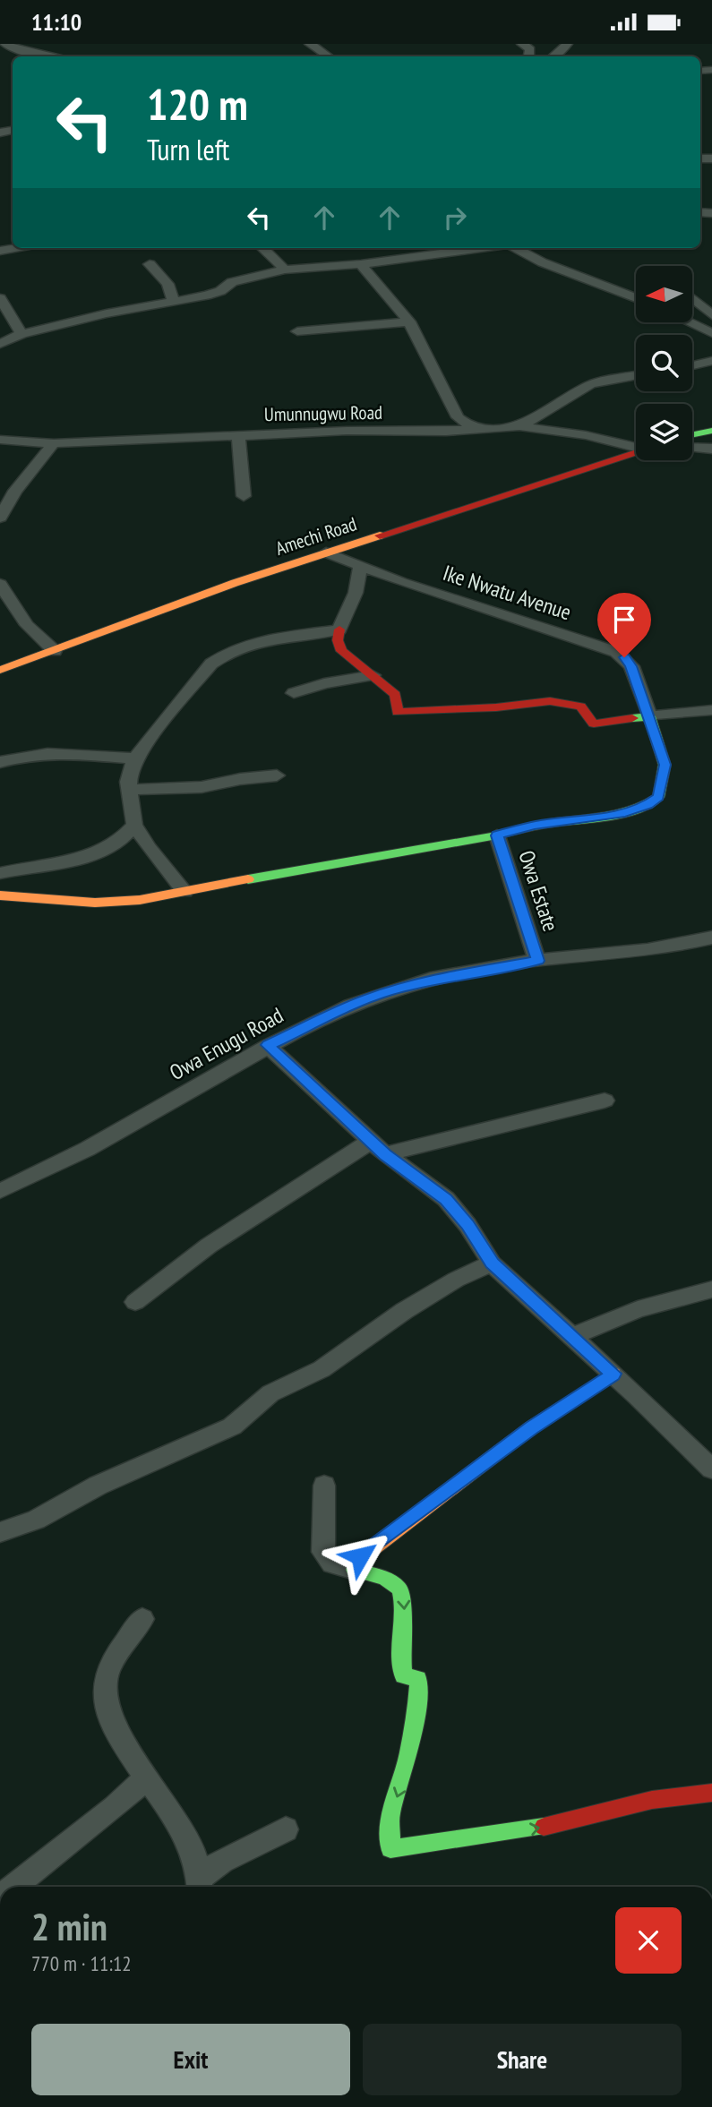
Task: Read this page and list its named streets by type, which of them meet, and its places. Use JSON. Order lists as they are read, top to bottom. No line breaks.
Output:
{"streets":{"street":["Umunnugwu Road","Amechi Road","Ike Nwatu Avenue","Owa Estate","Owa Enugu Road"]},"crossings":[["Amechi Road","Ike Nwatu Avenue"],["Owa Estate","Owa Enugu Road"]],"north":"left","page":{"status":"11:10","turn":["120 m","Turn left"],"heading":["2 min","770 m · 11:12"],"buttons":["Exit","Share"]}}
